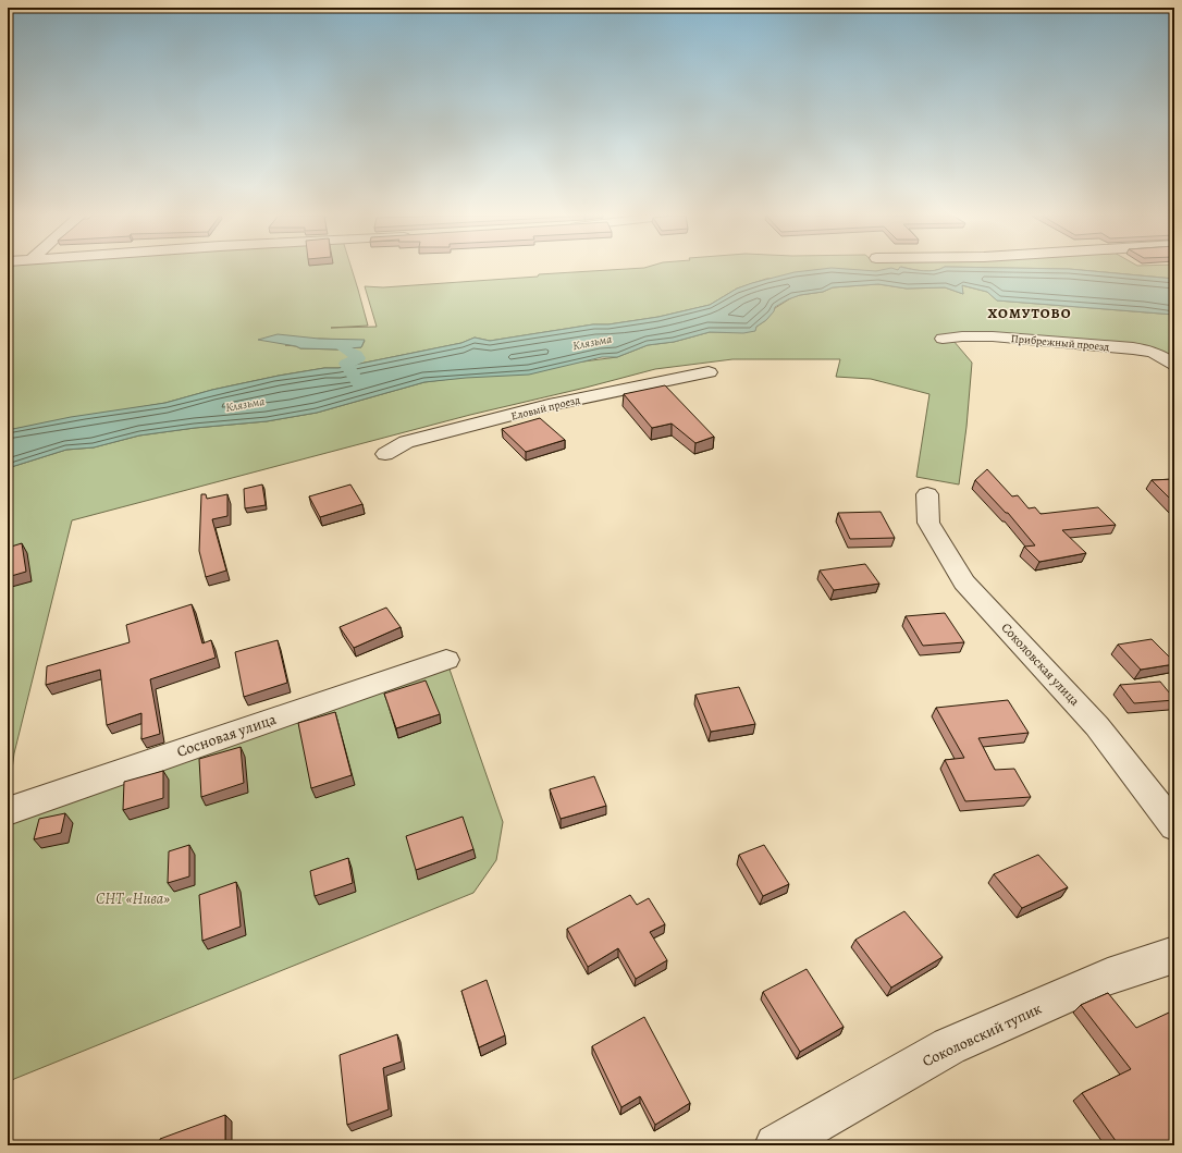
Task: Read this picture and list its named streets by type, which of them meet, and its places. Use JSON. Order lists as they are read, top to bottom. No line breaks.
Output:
{"streets":{"street":["Прибрежный проезд","Еловый проезд","Соколовская улица","Сосновая улица","Соколовский тупик"]},"districts":["ХОМУТОВО"],"water":["Клязьма"],"parks":["СНТ «Нива»"]}
